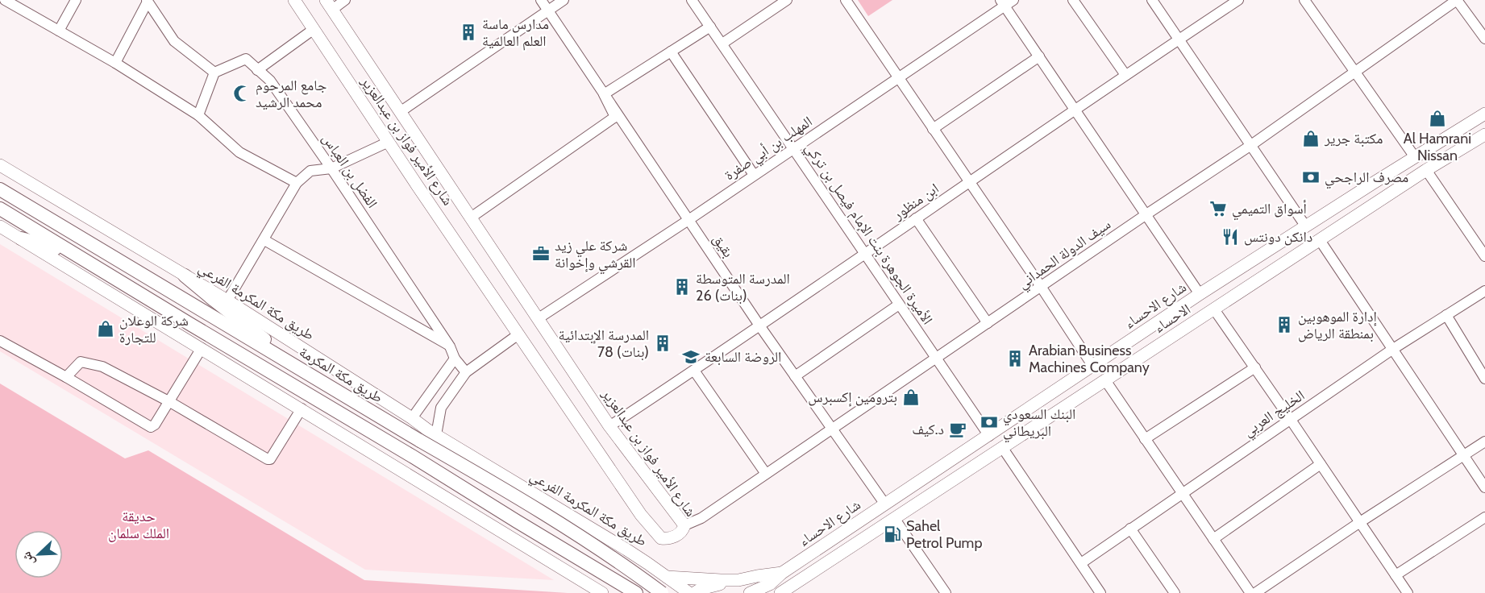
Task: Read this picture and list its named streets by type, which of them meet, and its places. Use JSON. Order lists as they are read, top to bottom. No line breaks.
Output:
{"streets":{"highway":["طريق مكة المكرمة"],"main road":["شارع الأمير فواز بن عبدالعزير","طريق مكة المكرمة الفرعي","شارع الاحساء","الاحساء"],"street":["المهلب بن أبي صفرة","الفضل بن العباس","ابن منظور","الأميرة الجوهرة بنت الإمام فيصل بن تركي","بقيق","سيف الدولة الحمداني","الخليج العربي"]},"crossings":[["شارع الأمير فواز بن عبدالعزير","المهلب بن أبي صفرة"],["شارع الأمير فواز بن عبدالعزير","ابن منظور"],["شارع الأمير فواز بن عبدالعزير","سيف الدولة الحمداني"],["المهلب بن أبي صفرة","الأميرة الجوهرة بنت الإمام فيصل بن تركي"],["المهلب بن أبي صفرة","بقيق"],["ابن منظور","الأميرة الجوهرة بنت الإمام فيصل بن تركي"],["ابن منظور","بقيق"],["الأميرة الجوهرة بنت الإمام فيصل بن تركي","سيف الدولة الحمداني"],["الأميرة الجوهرة بنت الإمام فيصل بن تركي","شارع الاحساء"],["بقيق","سيف الدولة الحمداني"],["بقيق","شارع الاحساء"]],"parks":["حديقة الملك سلمان"],"places":{"building":["مدارس ماسة العلم العالمية","المدرسة المتوسطة 26 (بنات)","إدارة الموهوبين بمنطقة الرياض","المدرسة الإبتدائية 78 (بنات)","Arabian Business Machines Company"],"mosque":["جامع المرحوم محمد الرشيد"],"shop":["Al Hamrani Nissan","مكتبة جرير","شركة الوعلان للتجارة","بترومين إكسبرس"],"bank":["مصرف الراجحي","البنك السعودي البريطاني"],"supermarket":["أسواق التميمي"],"restaurant":["دانكن دونتس"],"office":["شركة علي زيد القرشي وإخوانة"],"school or university":["الروضة السابعة"],"cafe":["د.كيف"],"fuel station":["Sahel Petrol Pump"]},"north":"bottom left"}
